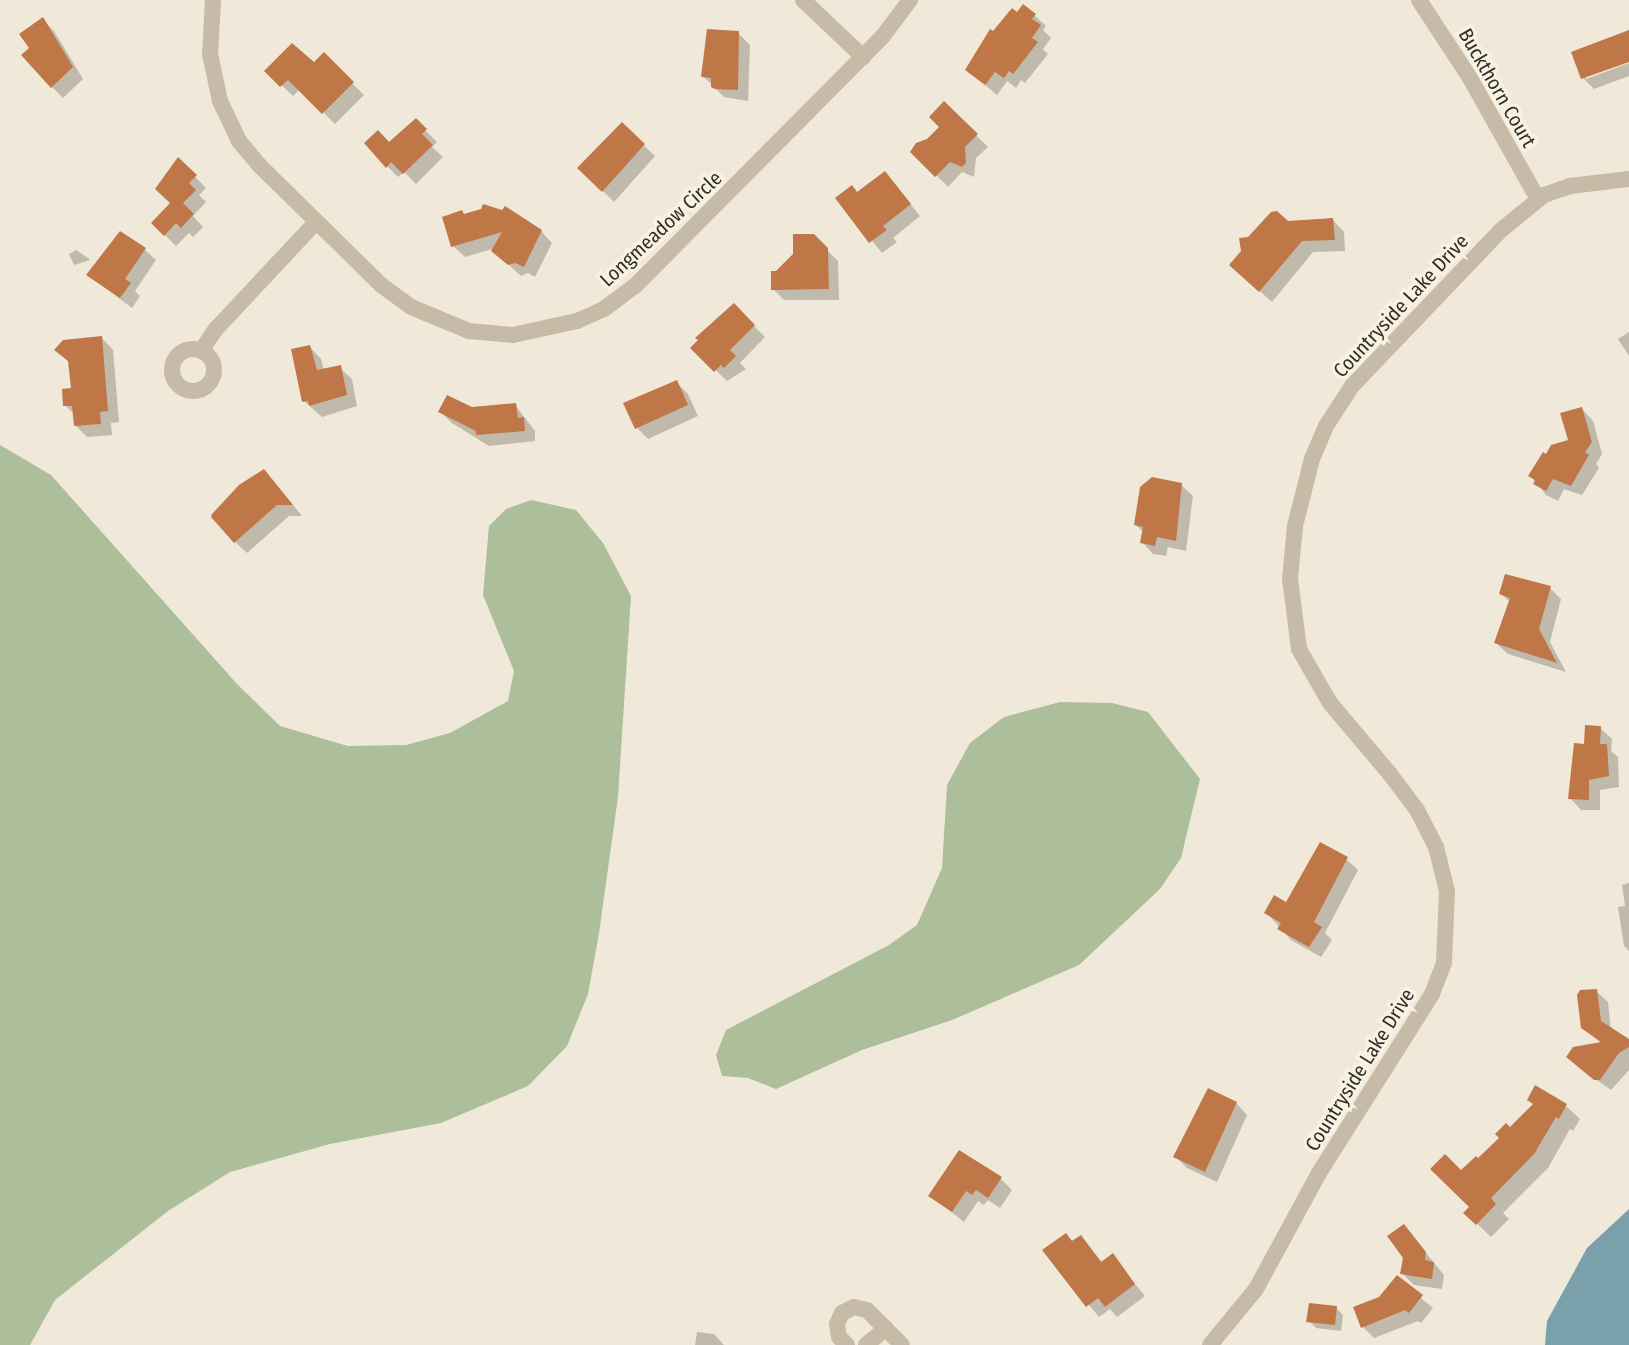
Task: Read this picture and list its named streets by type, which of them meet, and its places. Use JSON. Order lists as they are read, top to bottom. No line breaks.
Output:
{"streets":{"street":["Buckthorn Court","Longmeadow Circle","Countryside Lake Drive"]},"crossings":[["Buckthorn Court","Countryside Lake Drive"]]}
